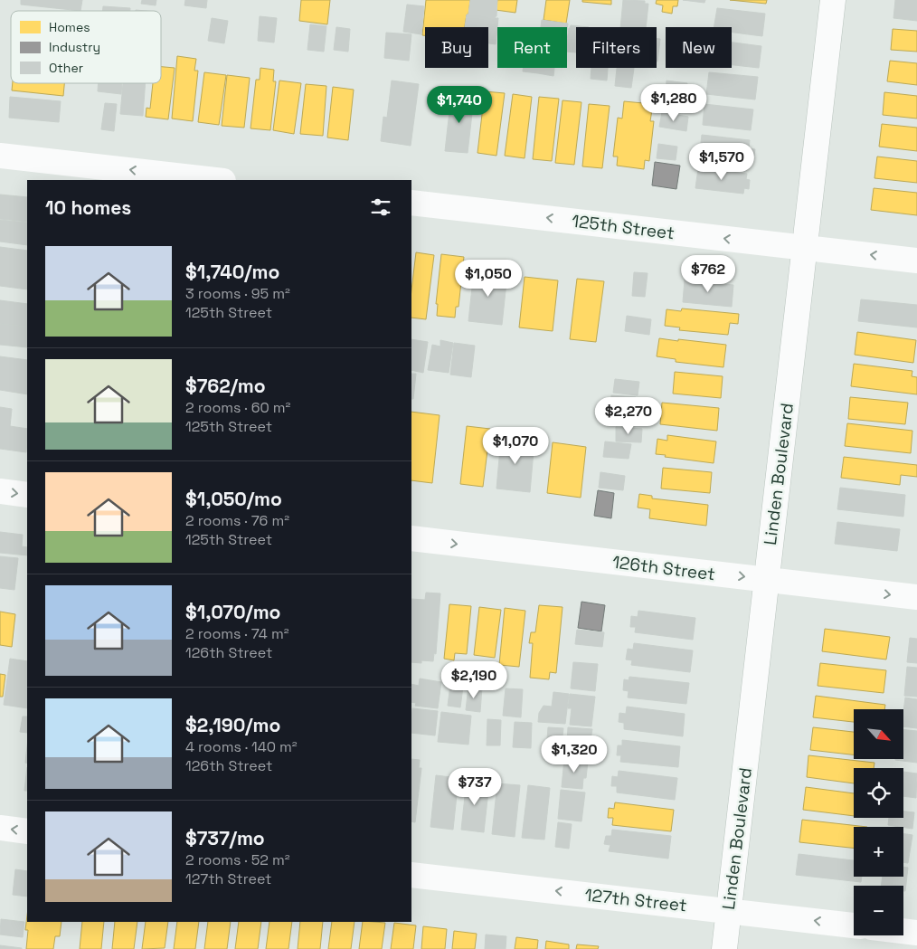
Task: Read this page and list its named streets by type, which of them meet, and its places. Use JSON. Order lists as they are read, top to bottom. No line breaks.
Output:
{"streets":{"street":["125th Street","Linden Boulevard","126th Street","127th Street"]},"crossings":[["125th Street","Linden Boulevard"],["Linden Boulevard","126th Street"],["Linden Boulevard","127th Street"]],"one_way":["125th Street","126th Street","127th Street"],"legend":["Homes","Industry","Other"],"north":"bottom right","page":{"chip":["Buy","Rent","Filters","New"],"price":["$1,280","$1,740","$1,570","$762","$1,050","$2,270","$1,070","$2,190","$1,320","$737"],"heading":"10 homes","list":[{"name":"$1,740/mo","note":"3 rooms · 95 m² · 125th Street"},{"name":"$762/mo","note":"2 rooms · 60 m² · 125th Street"},{"name":"$1,050/mo","note":"2 rooms · 76 m² · 125th Street"},{"name":"$1,070/mo","note":"2 rooms · 74 m² · 126th Street"},{"name":"$2,190/mo","note":"4 rooms · 140 m² · 126th Street"},{"name":"$737/mo","note":"2 rooms · 52 m² · 127th Street"}],"map_buttons":["+","−"]}}
